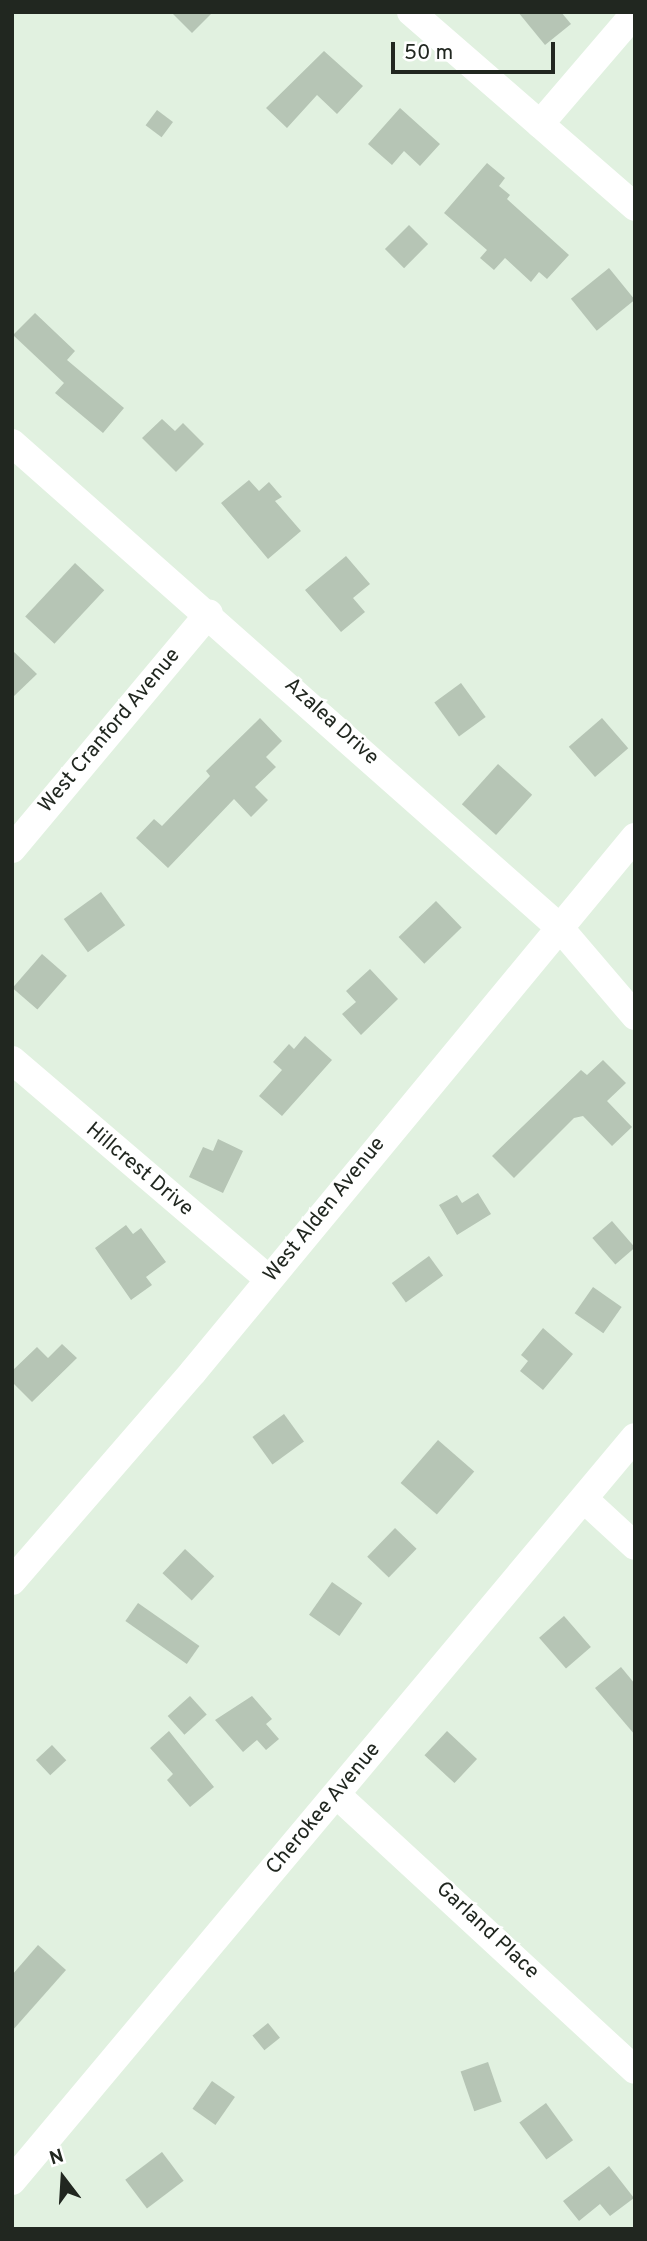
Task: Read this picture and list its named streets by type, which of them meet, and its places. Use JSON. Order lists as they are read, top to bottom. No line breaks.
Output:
{"streets":{"street":["Azalea Drive","West Cranford Avenue","Hillcrest Drive","West Alden Avenue","Cherokee Avenue","Garland Place"]},"crossings":[["Azalea Drive","West Cranford Avenue"],["Azalea Drive","West Alden Avenue"],["Hillcrest Drive","West Alden Avenue"],["Cherokee Avenue","Garland Place"]],"scale_bar":"50 m","north":"top"}
